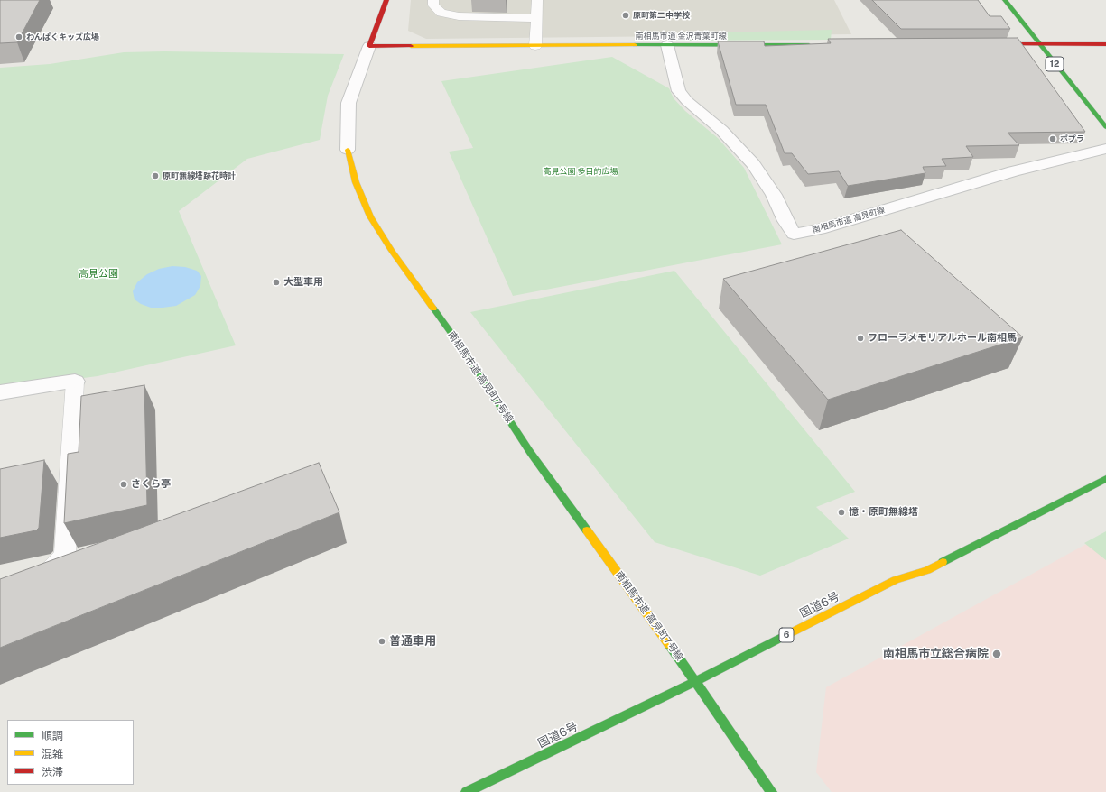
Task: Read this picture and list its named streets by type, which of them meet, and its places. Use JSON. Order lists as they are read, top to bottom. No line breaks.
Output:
{"streets":{"main road":["南相馬市道 金沢青葉町線","12","南相馬市道 高見町7号線","国道6号","6"],"street":["南相馬市道 高見町線"]},"crossings":[["南相馬市道 金沢青葉町線","南相馬市道 高見町線"],["南相馬市道 金沢青葉町線","南相馬市道 高見町7号線"],["南相馬市道 高見町7号線","国道6号"]],"parks":["高見公園 多目的広場","高見公園"],"places":["原町第二中学校","わんぱくキッズ広場","ポプラ","原町無線塔跡花時計","大型車用","フローラメモリアルホール南相馬","さくら亭","憶・原町無線塔","普通車用","南相馬市立総合病院"],"legend":["順調","混雑","渋滞"]}
